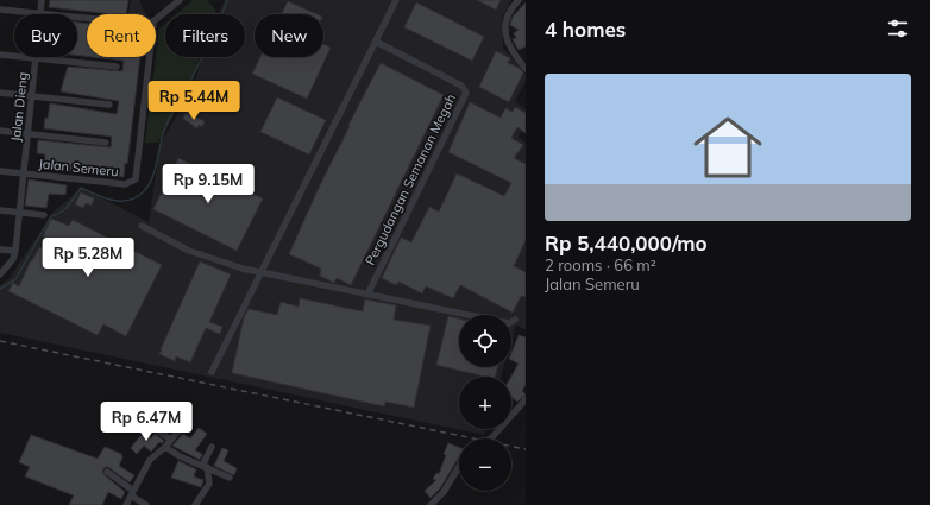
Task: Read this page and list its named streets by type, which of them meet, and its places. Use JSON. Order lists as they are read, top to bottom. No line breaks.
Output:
{"streets":{"street":["Jalan Dieng","Jalan Semeru","Pergudangan Semanan Megah"]},"crossings":[["Jalan Dieng","Jalan Semeru"]],"page":{"heading":"4 homes","chip":["Buy","Rent","Filters","New"],"list":[{"name":"Rp 5,440,000/mo","note":"2 rooms · 66 m² · Jalan Semeru"}],"price":["Rp 5.44M","Rp 9.15M","Rp 5.28M","Rp 6.47M"],"map_buttons":["+","−"]}}
